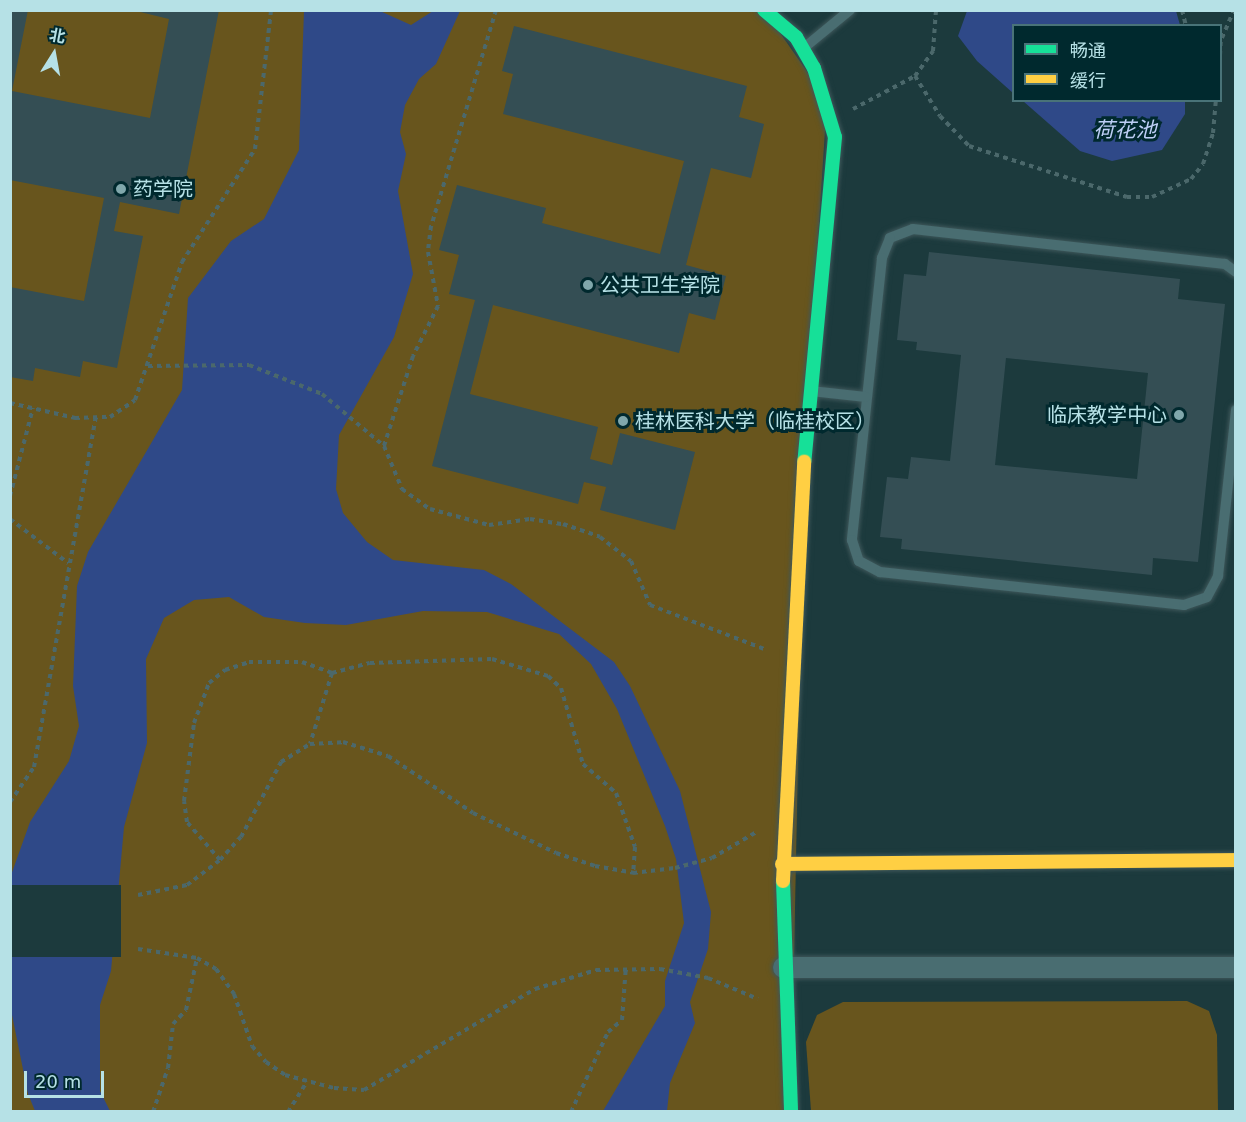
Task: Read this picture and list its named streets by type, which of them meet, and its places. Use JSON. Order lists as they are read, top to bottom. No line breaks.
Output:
{"water":["荷花池"],"places":["药学院","公共卫生学院","临床教学中心","桂林医科大学（临桂校区）"],"legend":["畅通","缓行"],"scale_bar":"20 m","north":"top"}
